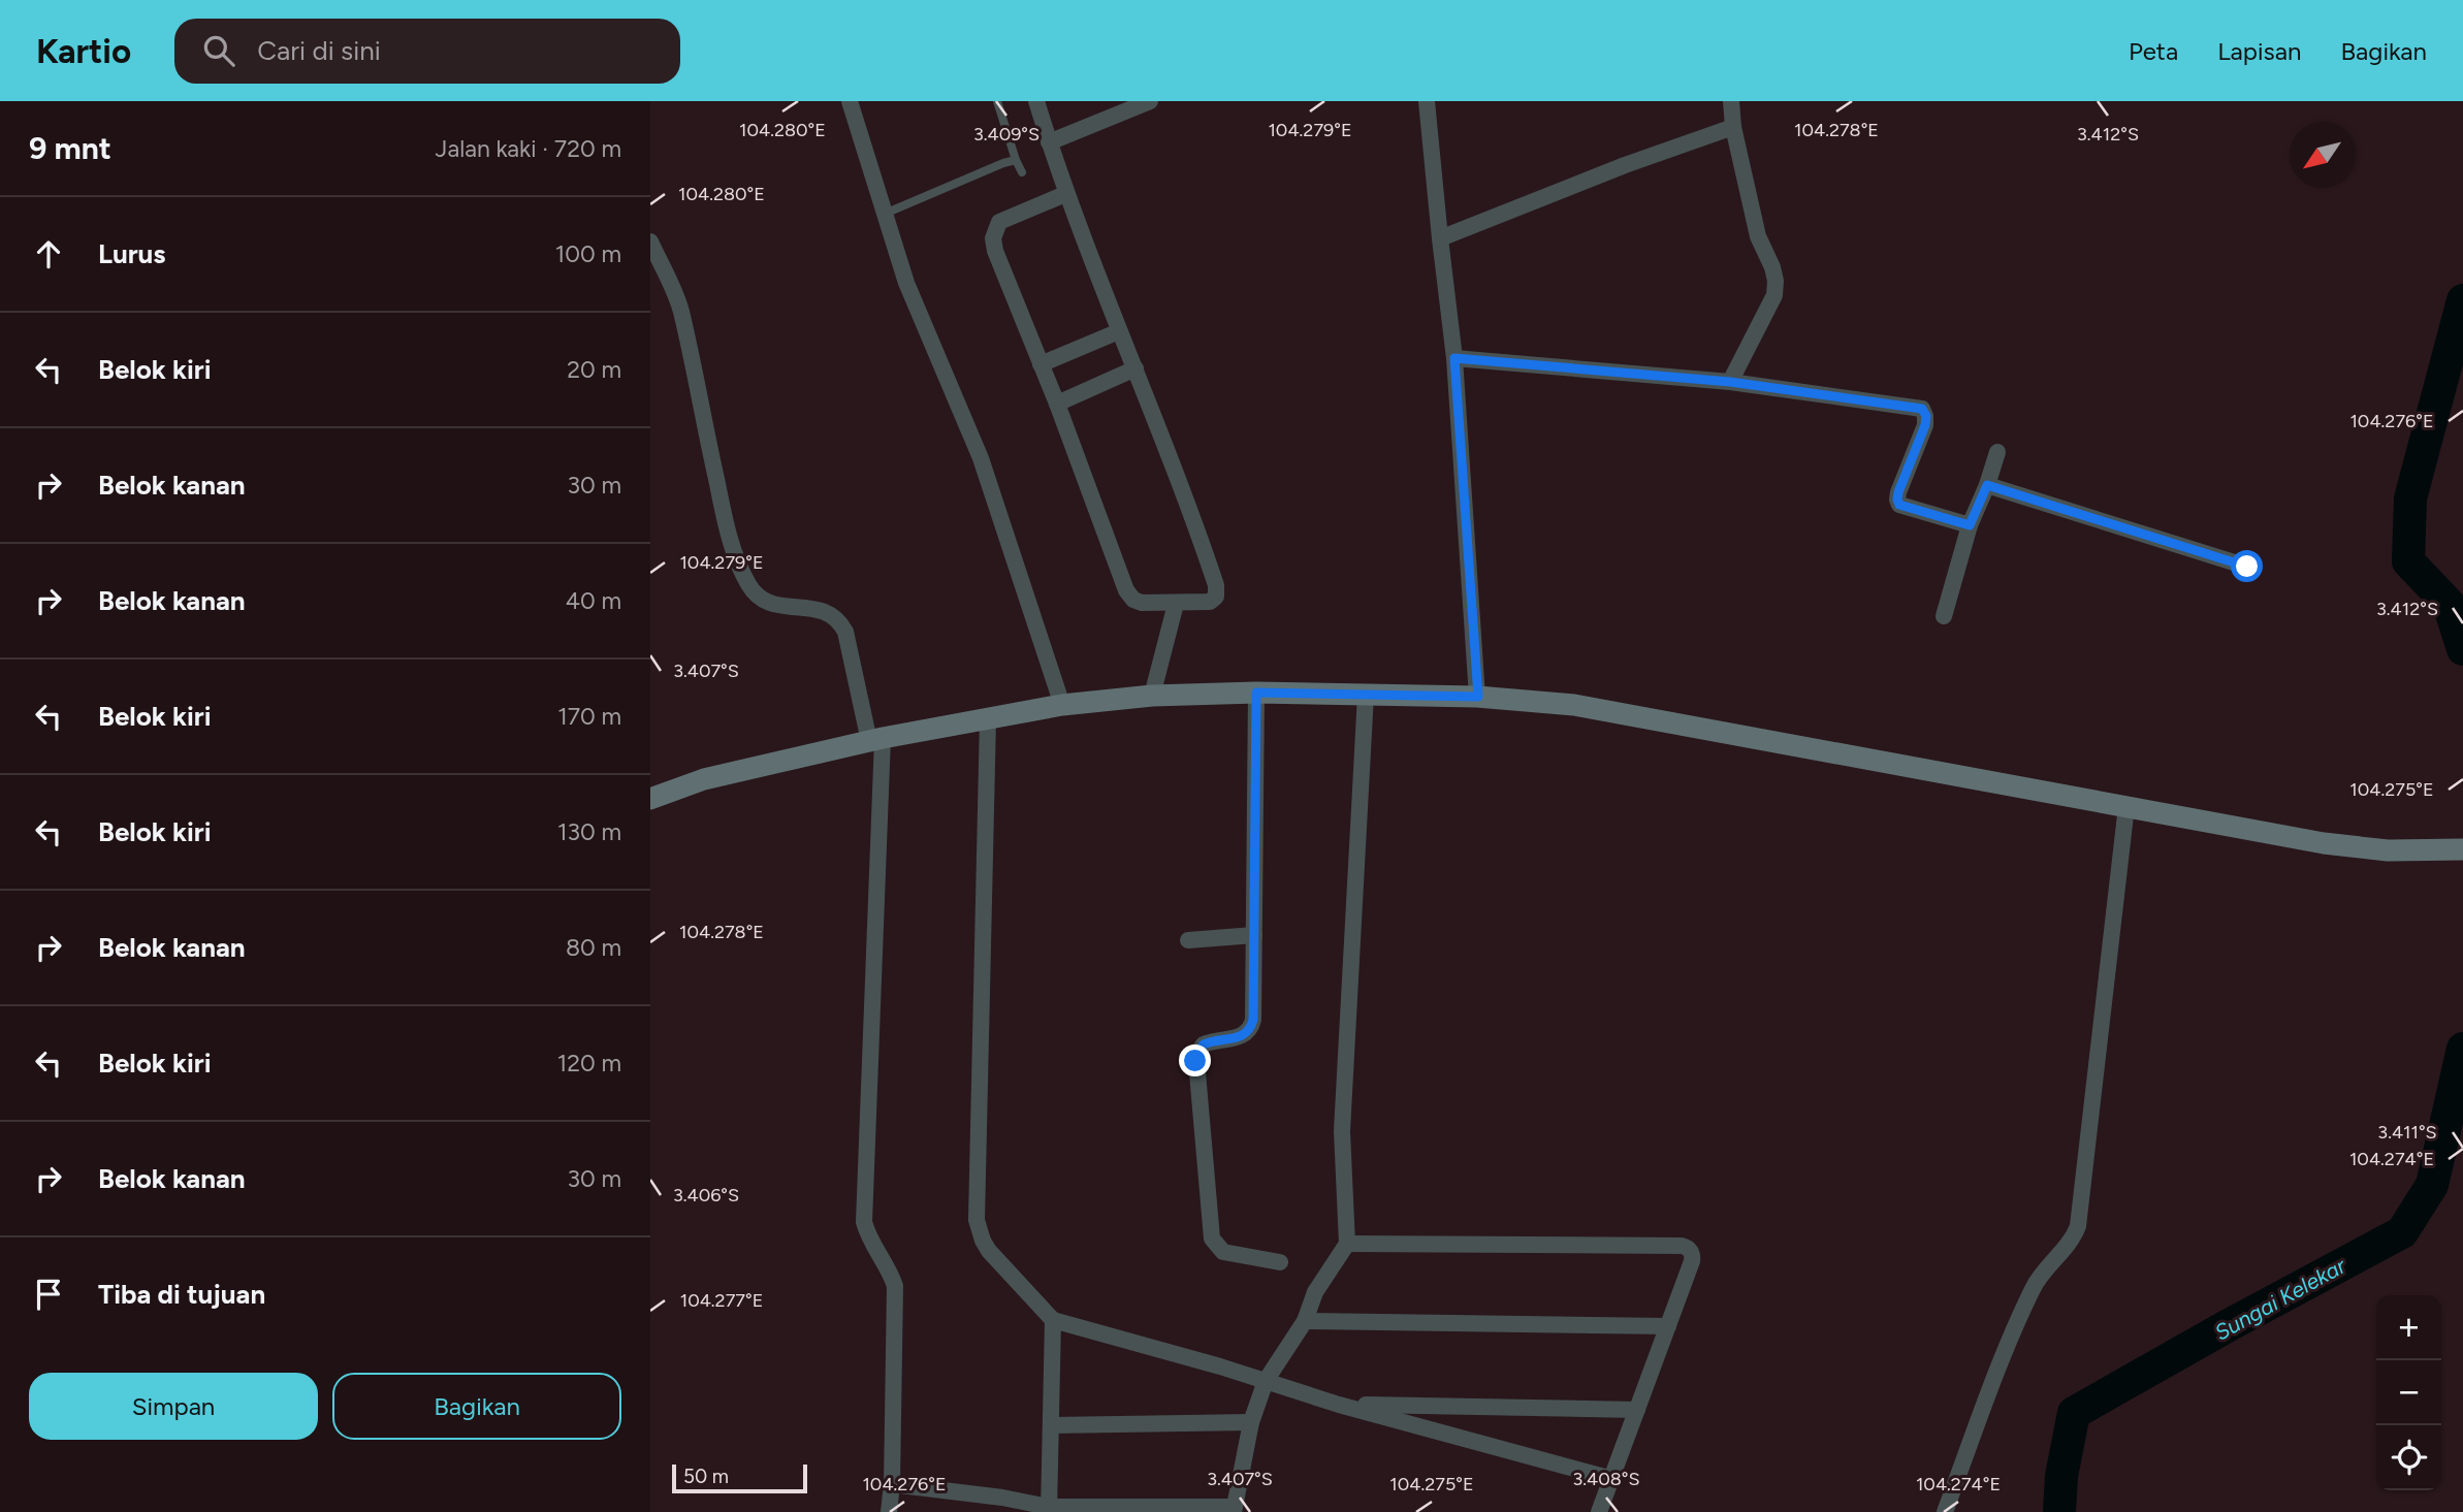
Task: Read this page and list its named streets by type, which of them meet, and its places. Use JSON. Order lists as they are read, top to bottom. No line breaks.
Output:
{"water":["Sungai Kelekar"],"scale_bar":"50 m","north":"bottom left","page":{"header":"Kartio","search":"Cari di sini","nav":["Peta","Lapisan","Bagikan"],"heading":["9 mnt","Jalan kaki · 720 m"],"list":[["Lurus","100 m"],["Belok kiri","20 m"],["Belok kanan","30 m"],["Belok kanan","40 m"],["Belok kiri","170 m"],["Belok kiri","130 m"],["Belok kanan","80 m"],["Belok kiri","120 m"],["Belok kanan","30 m"],"Tiba di tujuan"],"map_buttons":["+","−"],"buttons":["Simpan","Bagikan"],"scale":"50 m"},"coordinates":["104.280°E","104.279°E","104.278°E","3.409°S","3.412°S","104.276°E","3.407°S","104.275°E","3.411°S","104.274°E","3.406°S","104.277°E","3.408°S"]}
